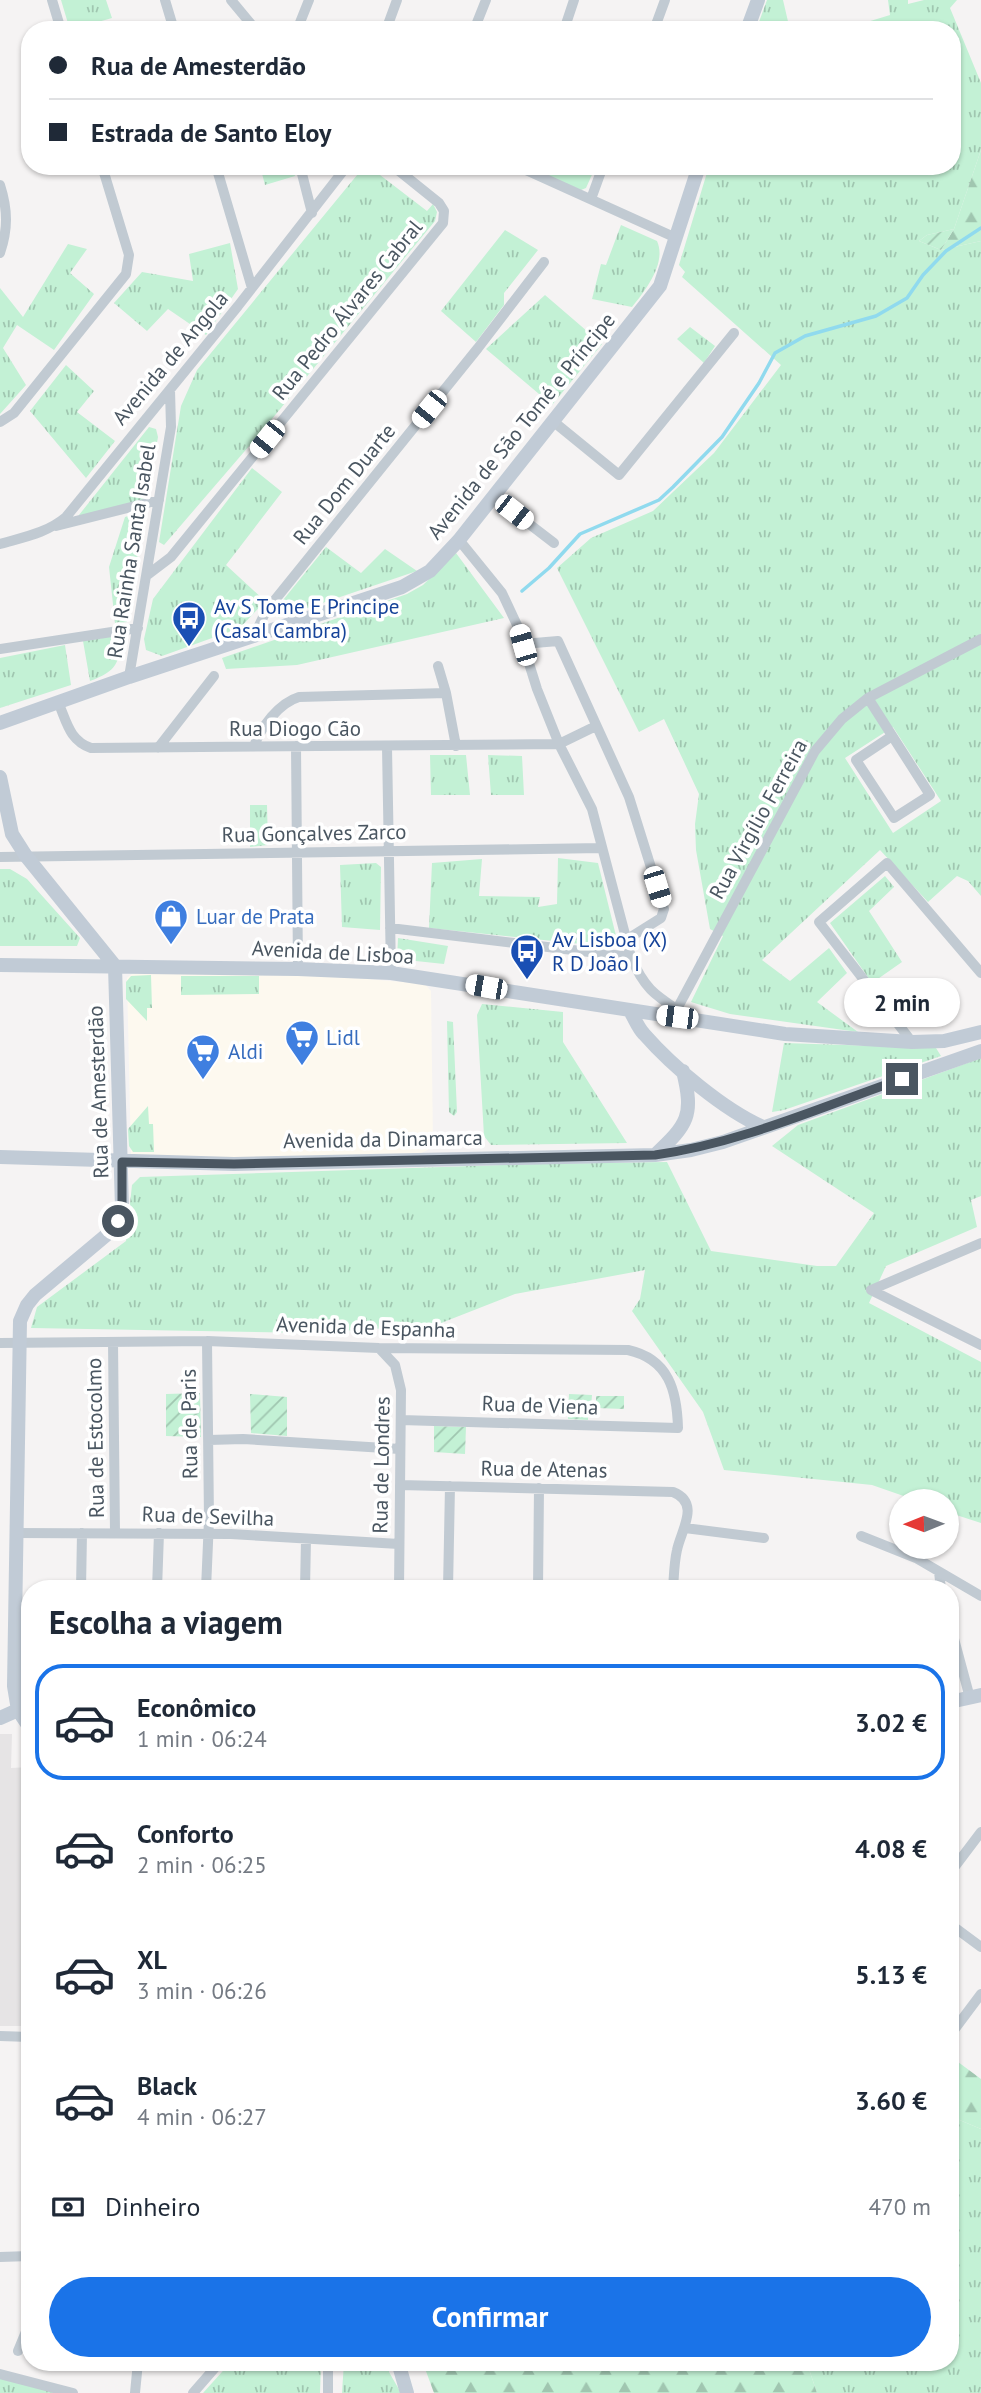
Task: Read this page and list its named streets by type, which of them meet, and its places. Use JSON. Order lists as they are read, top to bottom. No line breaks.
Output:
{"streets":{"main road":["Avenida de São Tomé e Príncipe","Avenida de Lisboa","Rua de Amesterdão","Avenida da Dinamarca"],"street":["Rua Pedro Álvares Cabral","Avenida de Angola","Rua Dom Duarte","Rua Rainha Santa Isabel","Rua Diogo Cão","Rua Virgílio Ferreira","Rua Gonçalves Zarco","Avenida de Espanha","Rua de Viena","Rua de Paris","Rua de Estocolmo","Rua de Londres","Rua de Atenas","Rua de Sevilha"]},"crossings":[["Rua Pedro Álvares Cabral","Rua Rainha Santa Isabel"],["Avenida de Angola","Rua Rainha Santa Isabel"],["Avenida de São Tomé e Príncipe","Rua Dom Duarte"],["Avenida de São Tomé e Príncipe","Rua Rainha Santa Isabel"],["Avenida de São Tomé e Príncipe","Rua Diogo Cão"],["Avenida de Lisboa","Rua de Amesterdão"],["Rua de Amesterdão","Avenida da Dinamarca"],["Rua de Amesterdão","Avenida de Espanha"],["Rua de Amesterdão","Rua de Sevilha"],["Avenida de Espanha","Rua de Viena"],["Avenida de Espanha","Rua de Paris"],["Avenida de Espanha","Rua de Estocolmo"],["Avenida de Espanha","Rua de Londres"],["Rua de Viena","Rua de Londres"],["Rua de Paris","Rua de Sevilha"],["Rua de Estocolmo","Rua de Sevilha"],["Rua de Londres","Rua de Atenas"],["Rua de Londres","Rua de Sevilha"]],"places":{"bus stop":["Av S Tome E Principe (Casal Cambra)","Av Lisboa (X) R D João I"],"shop":["Luar de Prata"],"supermarket":["Lidl","Aldi"]},"north":"left","page":{"banner":["Rua de Amesterdão","Estrada de Santo Eloy"],"bubble":"2 min","heading":"Escolha a viagem","list":[{"name":"Econômico","note":"1 min · 06:24","value":"3.02 €"},{"name":"Conforto","note":"2 min · 06:25","value":"4.08 €"},{"name":"XL","note":"3 min · 06:26","value":"5.13 €"},{"name":"Black","note":"4 min · 06:27","value":"3.60 €"}],"pay":["Dinheiro","470 m"],"buttons":"Confirmar"}}
